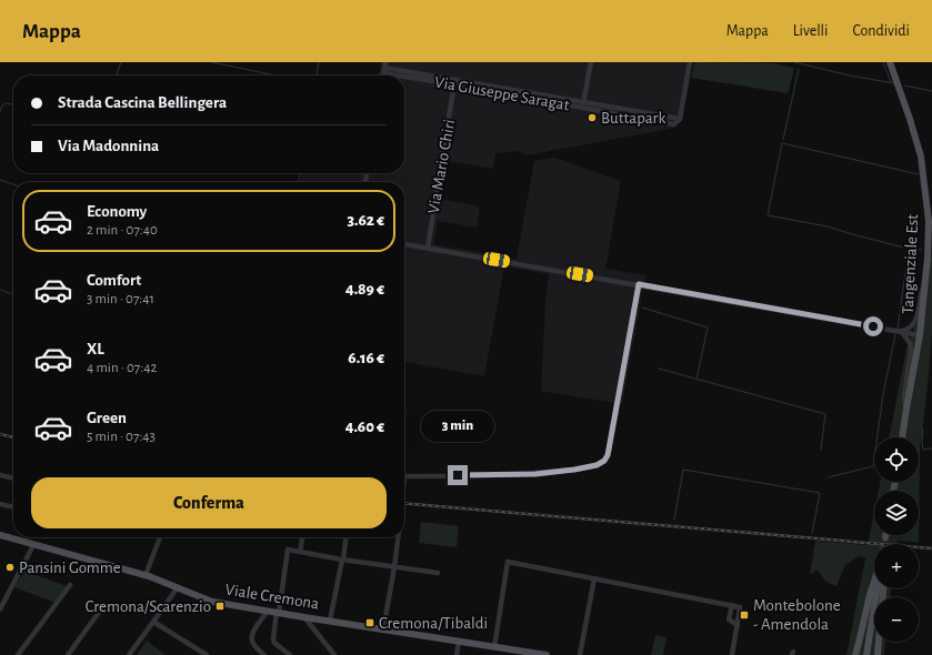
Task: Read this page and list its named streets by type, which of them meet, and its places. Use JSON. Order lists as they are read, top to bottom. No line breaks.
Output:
{"streets":{"main road":["Tangenziale Est","Viale Cremona"],"street":["Via Giuseppe Saragat","Via Mario Chiri"]},"crossings":[["Via Giuseppe Saragat","Via Mario Chiri"]],"places":{"other":["Buttapark","Pansini Gomme"],"transit":["Cremona/Scarenzio","Montebolone - Amendola","Cremona/Tibaldi"]},"page":{"header":"Mappa","nav":["Mappa","Livelli","Condividi"],"banner":["Strada Cascina Bellingera","Via Madonnina"],"list":[{"name":"Economy","note":"2 min · 07:40","value":"3.62 €"},{"name":"Comfort","note":"3 min · 07:41","value":"4.89 €"},{"name":"XL","note":"4 min · 07:42","value":"6.16 €"},{"name":"Green","note":"5 min · 07:43","value":"4.60 €"}],"bubble":"3 min","map_buttons":["+","−"],"buttons":"Conferma"}}
